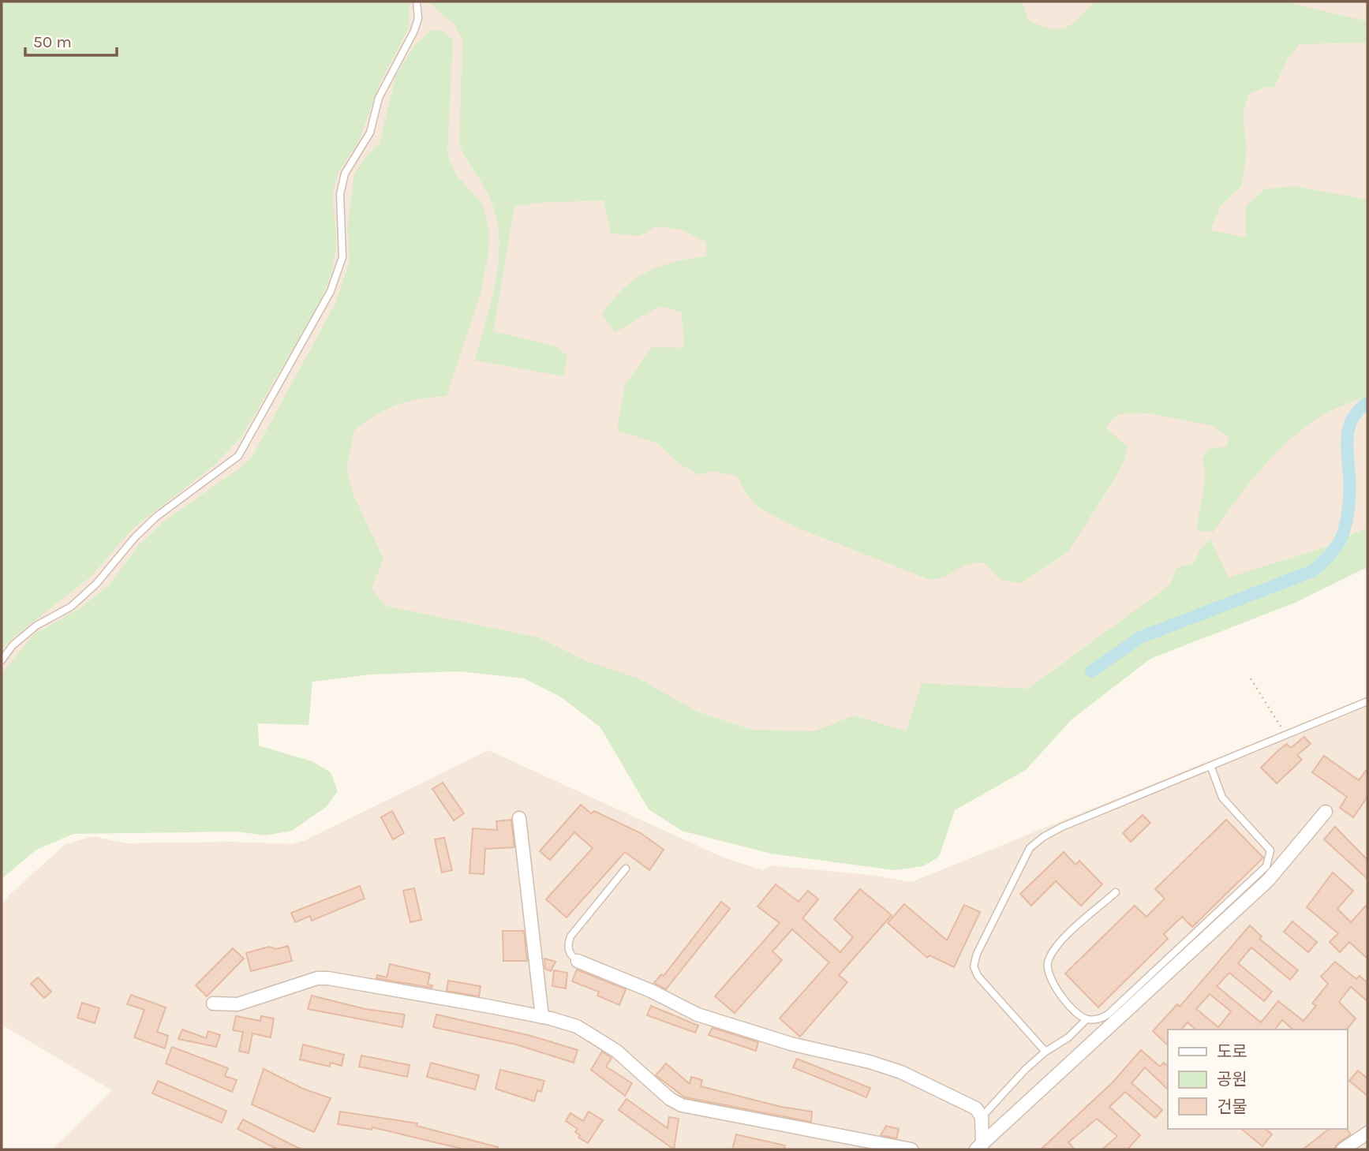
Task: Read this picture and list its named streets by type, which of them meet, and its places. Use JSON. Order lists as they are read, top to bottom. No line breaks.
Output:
{"legend":["도로","공원","건물"],"scale_bar":"50 m"}
